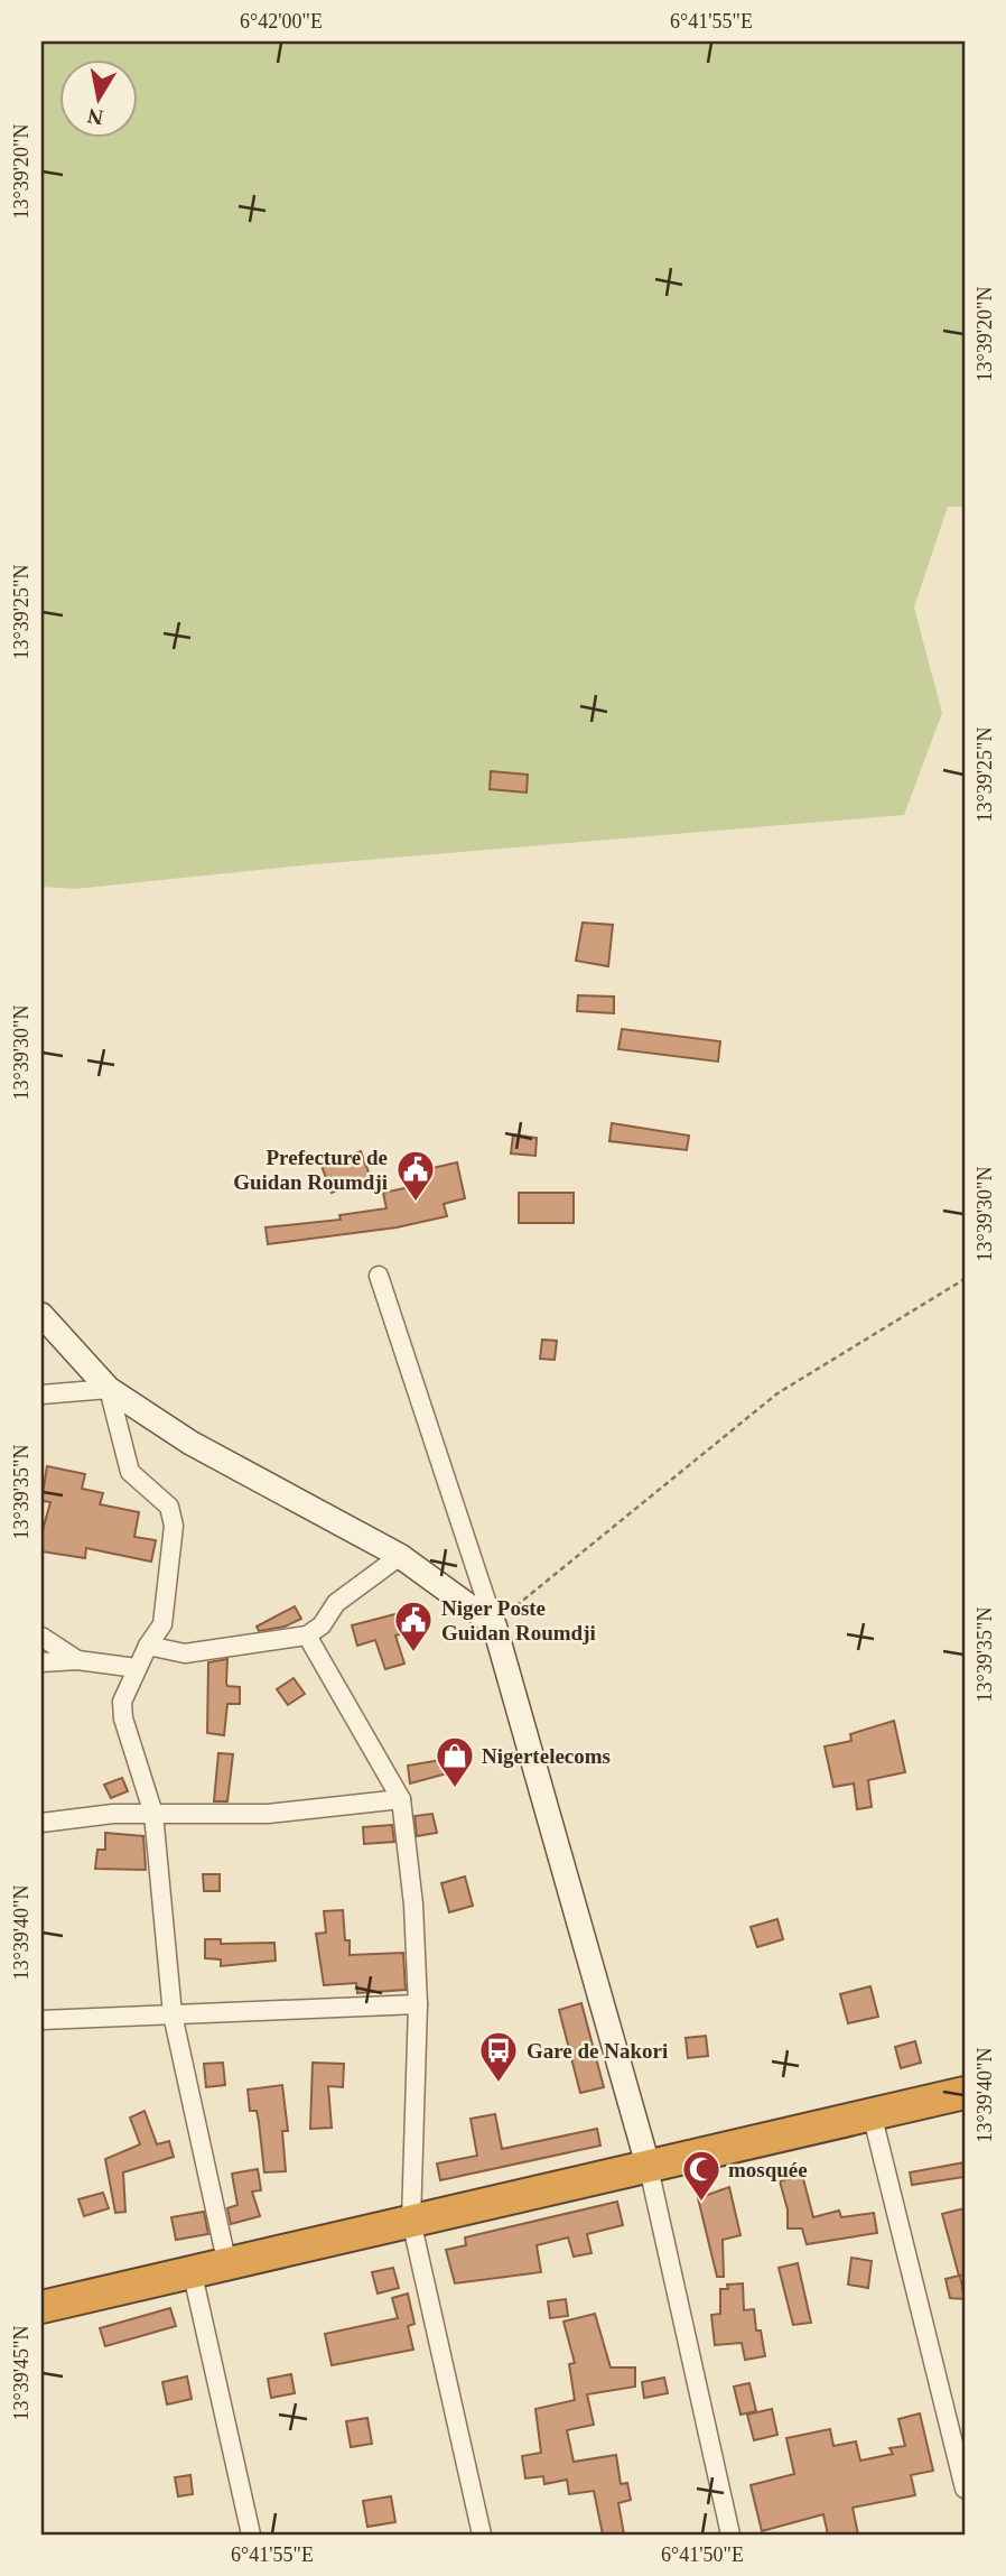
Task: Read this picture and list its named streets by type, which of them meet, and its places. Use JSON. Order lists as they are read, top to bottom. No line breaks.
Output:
{"places":{"public building":["Prefecture de Guidan Roumdji","Niger Poste Guidan Roumdji"],"shop":["Nigertelecoms"],"bus stop":["Gare de Nakori"],"mosque":["mosquée"]},"north":"bottom","coordinates":["6°42'00\"E","6°41'55\"E","13°39'20\"N","13°39'25\"N","13°39'30\"N","13°39'35\"N","13°39'40\"N","13°39'45\"N","6°41'50\"E"]}
